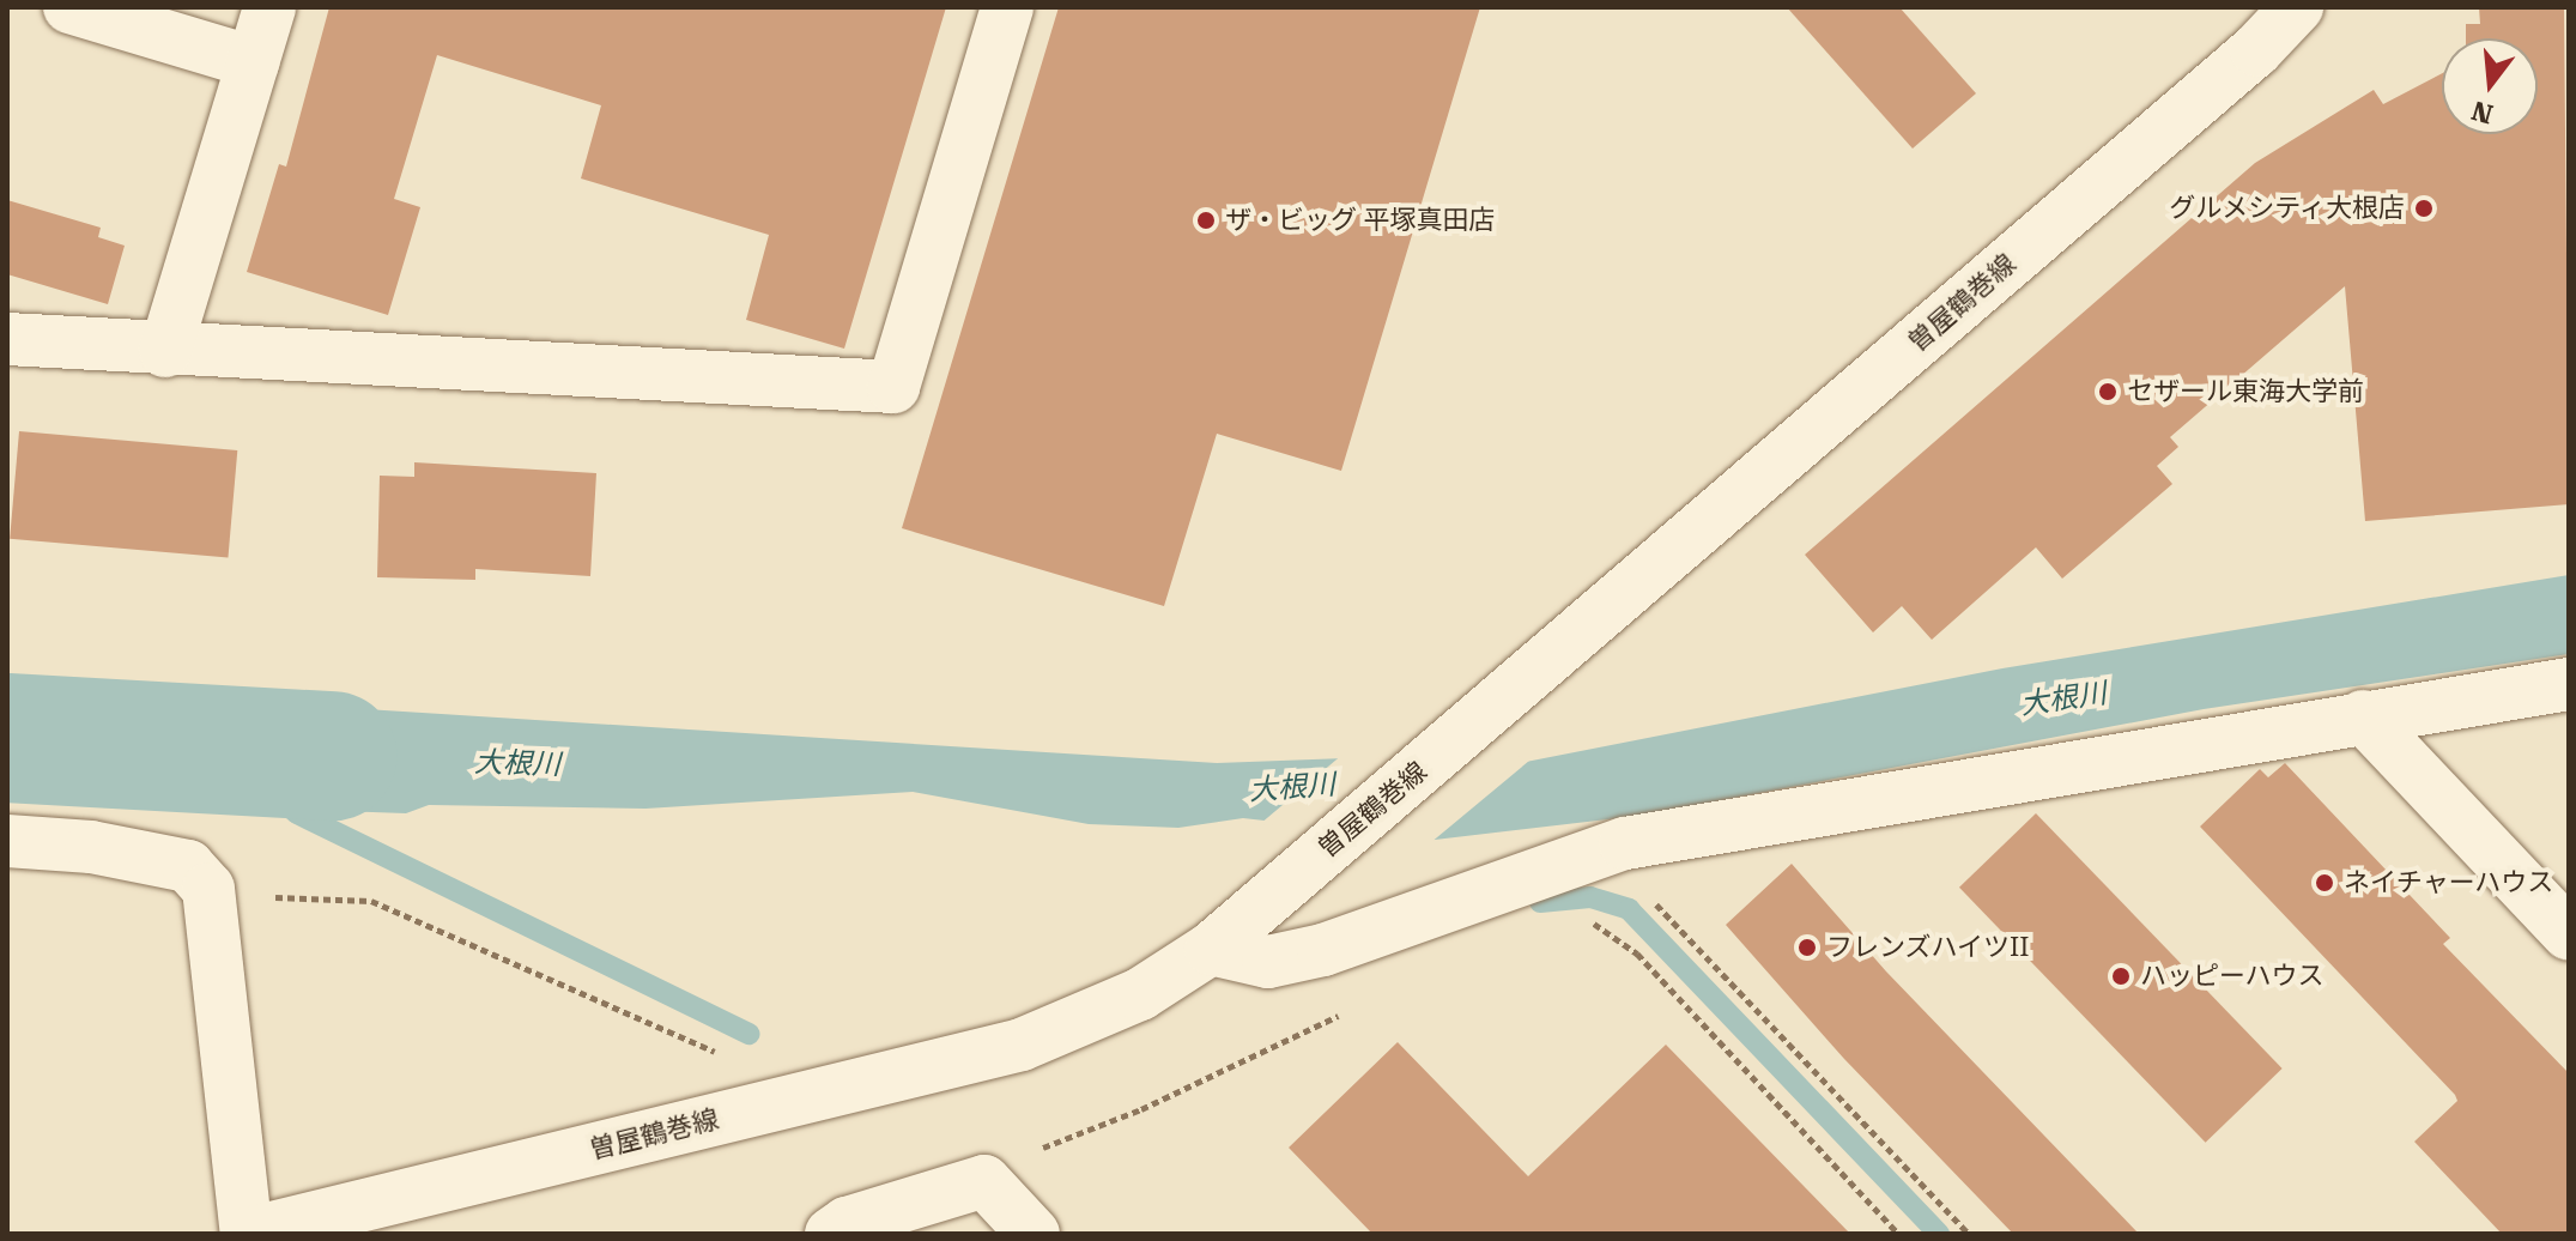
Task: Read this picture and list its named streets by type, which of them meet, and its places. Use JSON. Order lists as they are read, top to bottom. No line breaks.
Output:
{"streets":{"street":["曽屋鶴巻線"]},"water":["大根川"],"places":["グルメシティ大根店","ザ・ビッグ 平塚真田店","セザール東海大学前","ネイチャーハウス","フレンズハイツII","ハッピーハウス"],"north":"bottom"}
